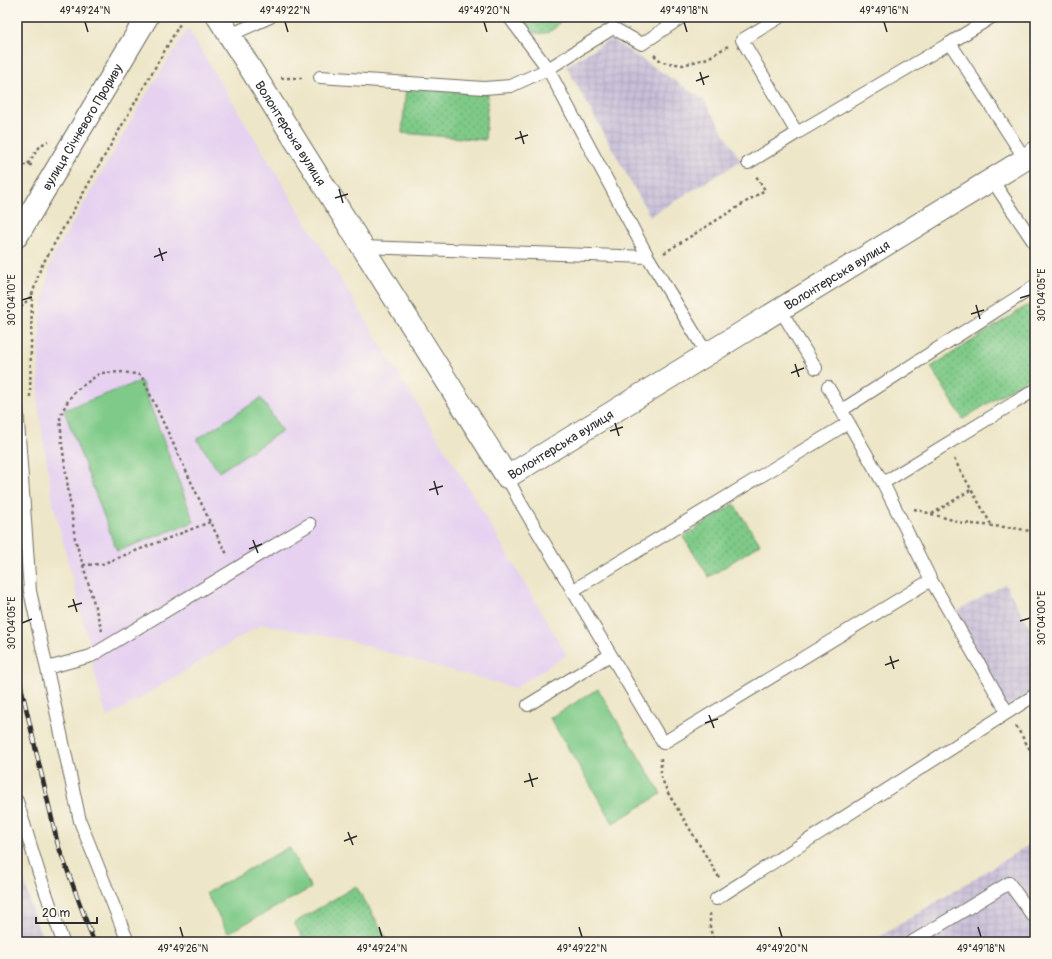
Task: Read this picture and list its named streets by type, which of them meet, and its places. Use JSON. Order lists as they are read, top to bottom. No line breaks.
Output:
{"streets":{"street":["вулиця Січневого Прориву","Волонтерська вулиця"]},"scale_bar":"20 m","coordinates":["49°49'24\"N","49°49'22\"N","49°49'20\"N","49°49'18\"N","49°49'16\"N","30°04'05\"E","30°04'10\"E","30°04'00\"E","49°49'26\"N"]}
